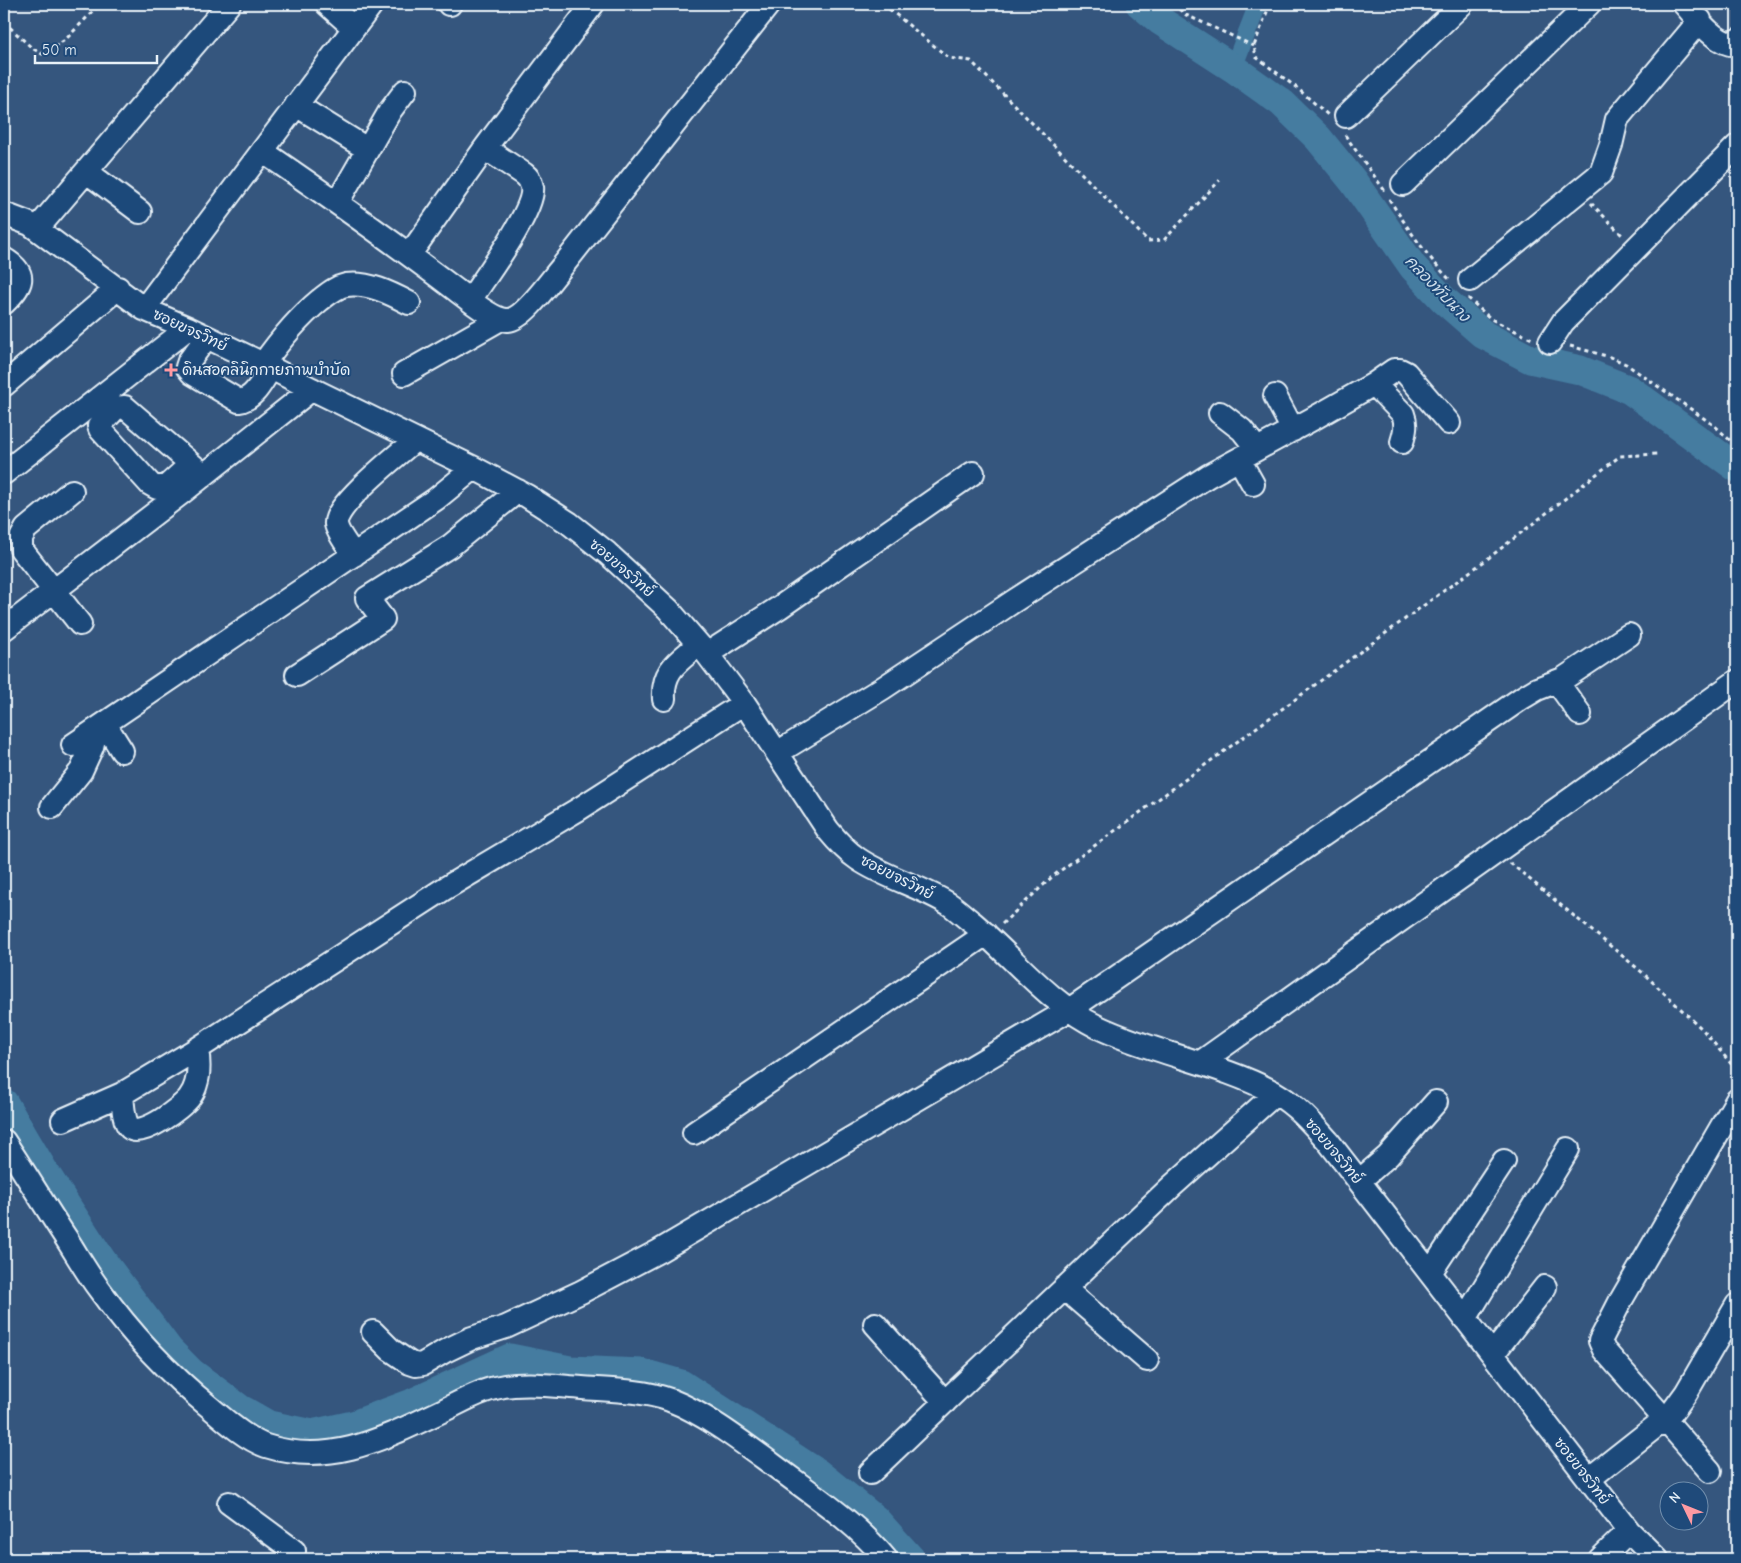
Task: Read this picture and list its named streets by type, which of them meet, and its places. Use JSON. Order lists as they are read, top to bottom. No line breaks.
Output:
{"streets":{"street":["ซอยขจรวิทย์"]},"water":["คลองทับนาง"],"places":{"health":["ดินสอคลินิกกายภาพบำบัด"]},"scale_bar":"50 m","north":"top left"}
